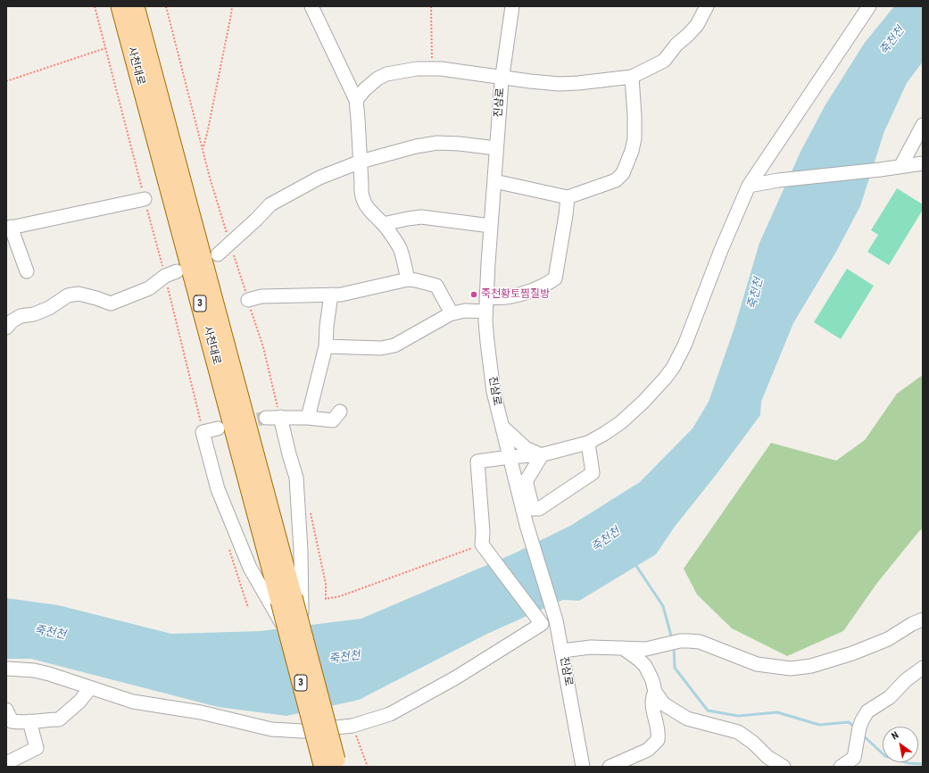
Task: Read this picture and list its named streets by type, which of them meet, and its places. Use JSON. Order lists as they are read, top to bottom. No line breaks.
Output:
{"streets":{"main road":["사천대로","3"],"street":["진삼로"]},"crossings":[["사천대로","3"]],"water":["죽천천"],"places":["죽천황토찜질방"],"north":"top left"}
